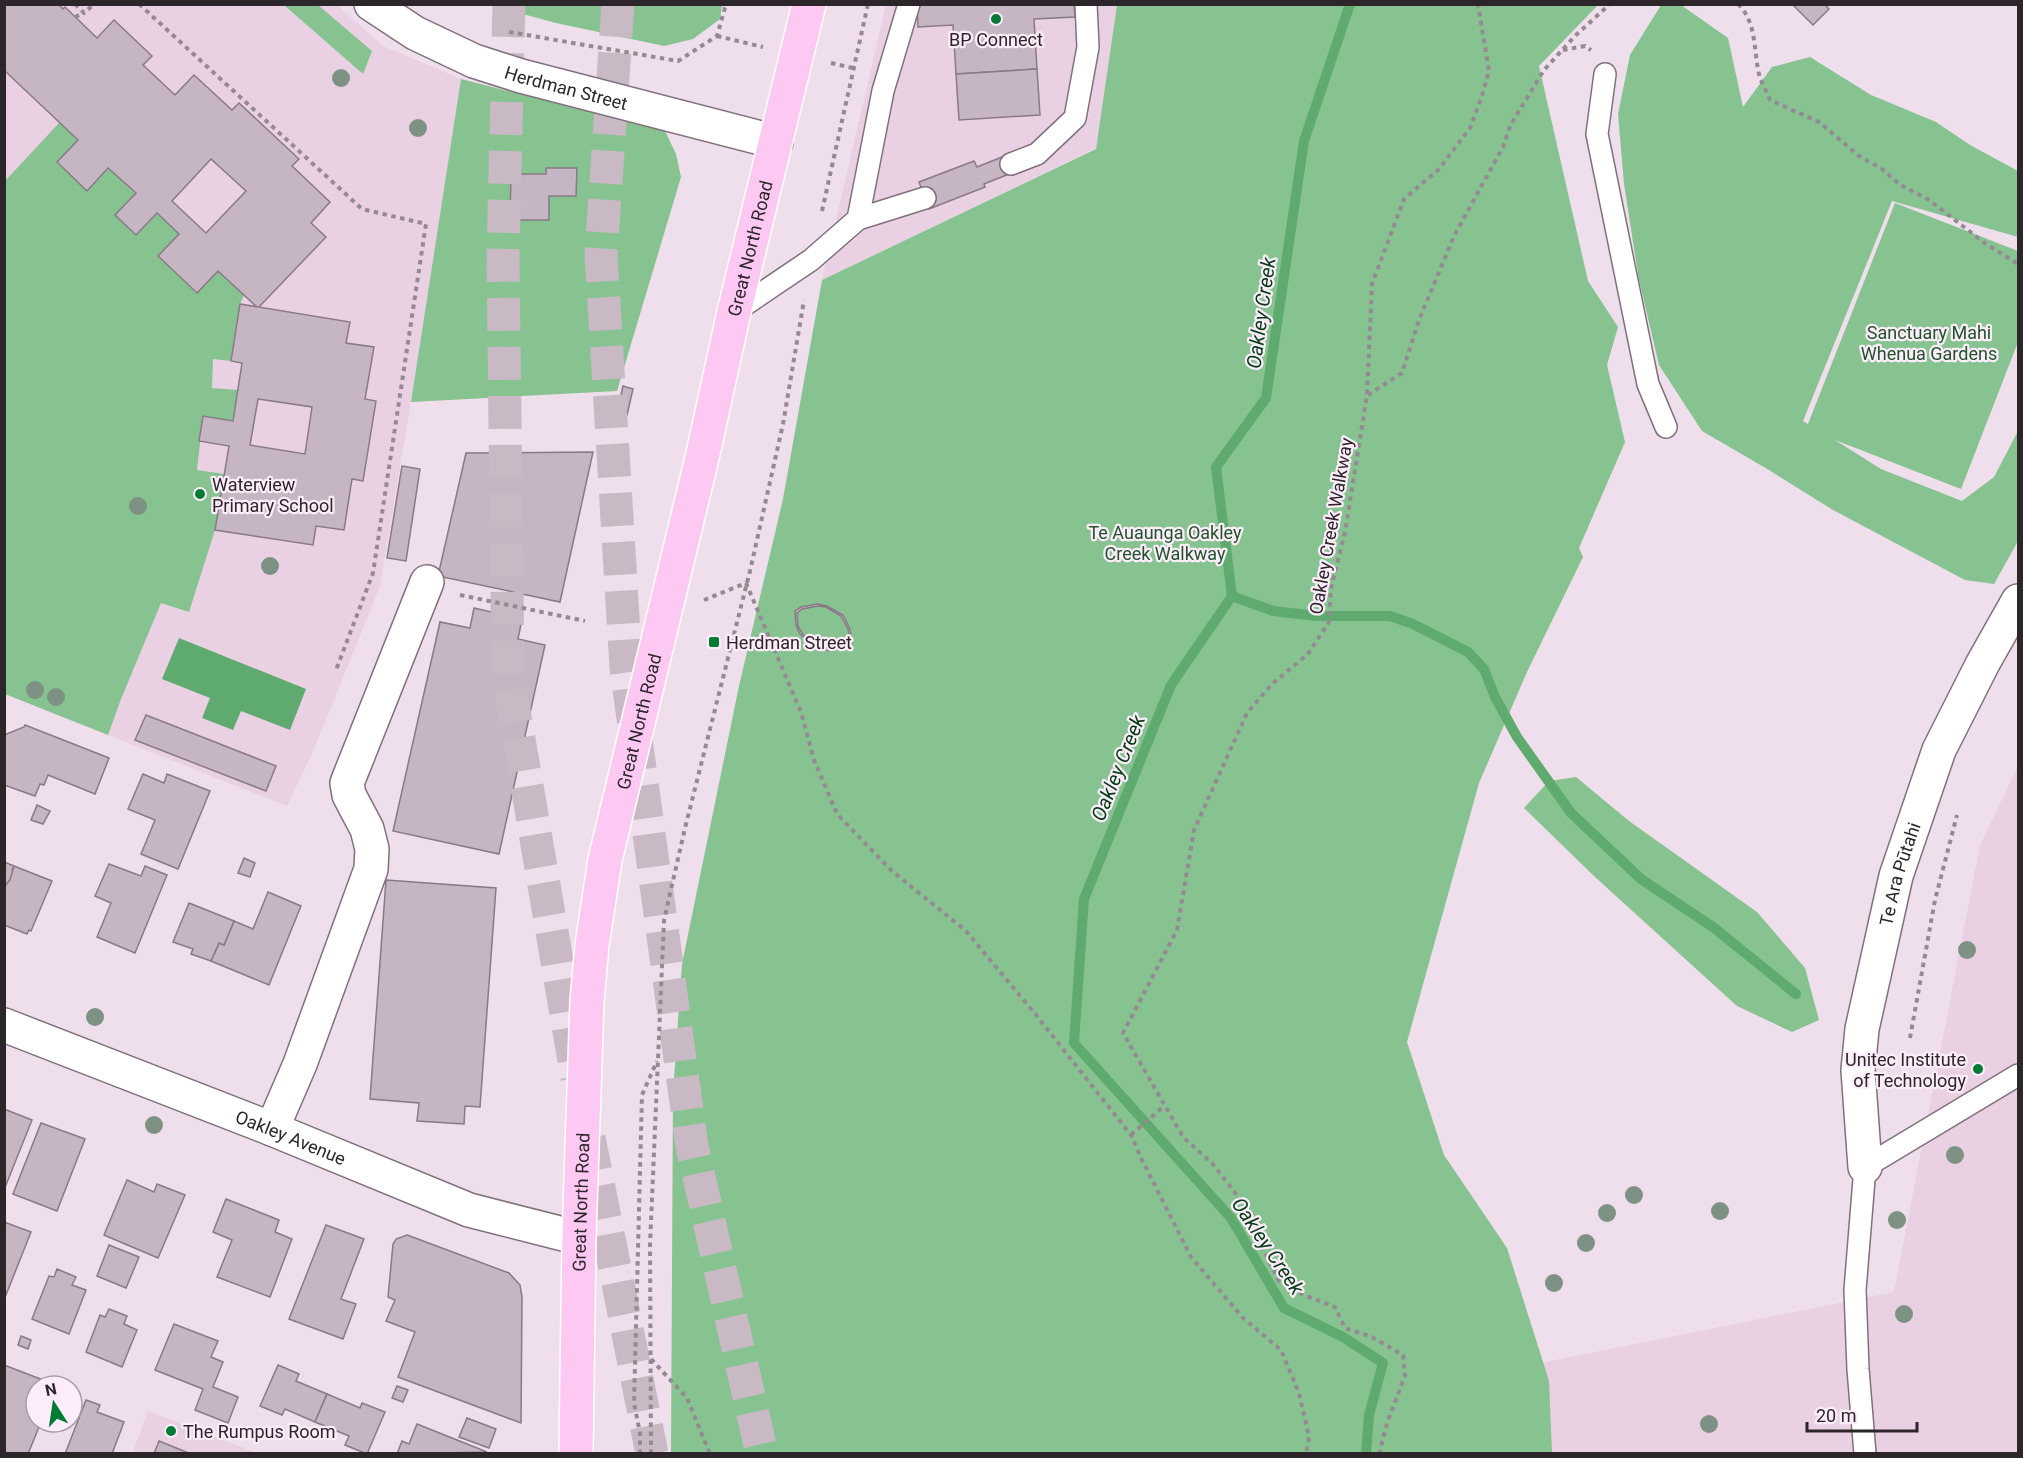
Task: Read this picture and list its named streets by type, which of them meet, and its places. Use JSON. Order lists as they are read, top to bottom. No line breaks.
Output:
{"streets":{"main road":["Great North Road"],"street":["Herdman Street","Te Ara Pūtahi","Oakley Avenue"],"path":["Oakley Creek Walkway"]},"crossings":[["Herdman Street","Great North Road"],["Great North Road","Oakley Avenue"]],"water":["Oakley Creek"],"parks":["Sanctuary Mahi Whenua Gardens","Te Auaunga Oakley Creek Walkway"],"places":{"other":["BP Connect","Waterview Primary School","Unitec Institute of Technology","The Rumpus Room"],"transit":["Herdman Street"]},"scale_bar":"20 m","north":"top"}
